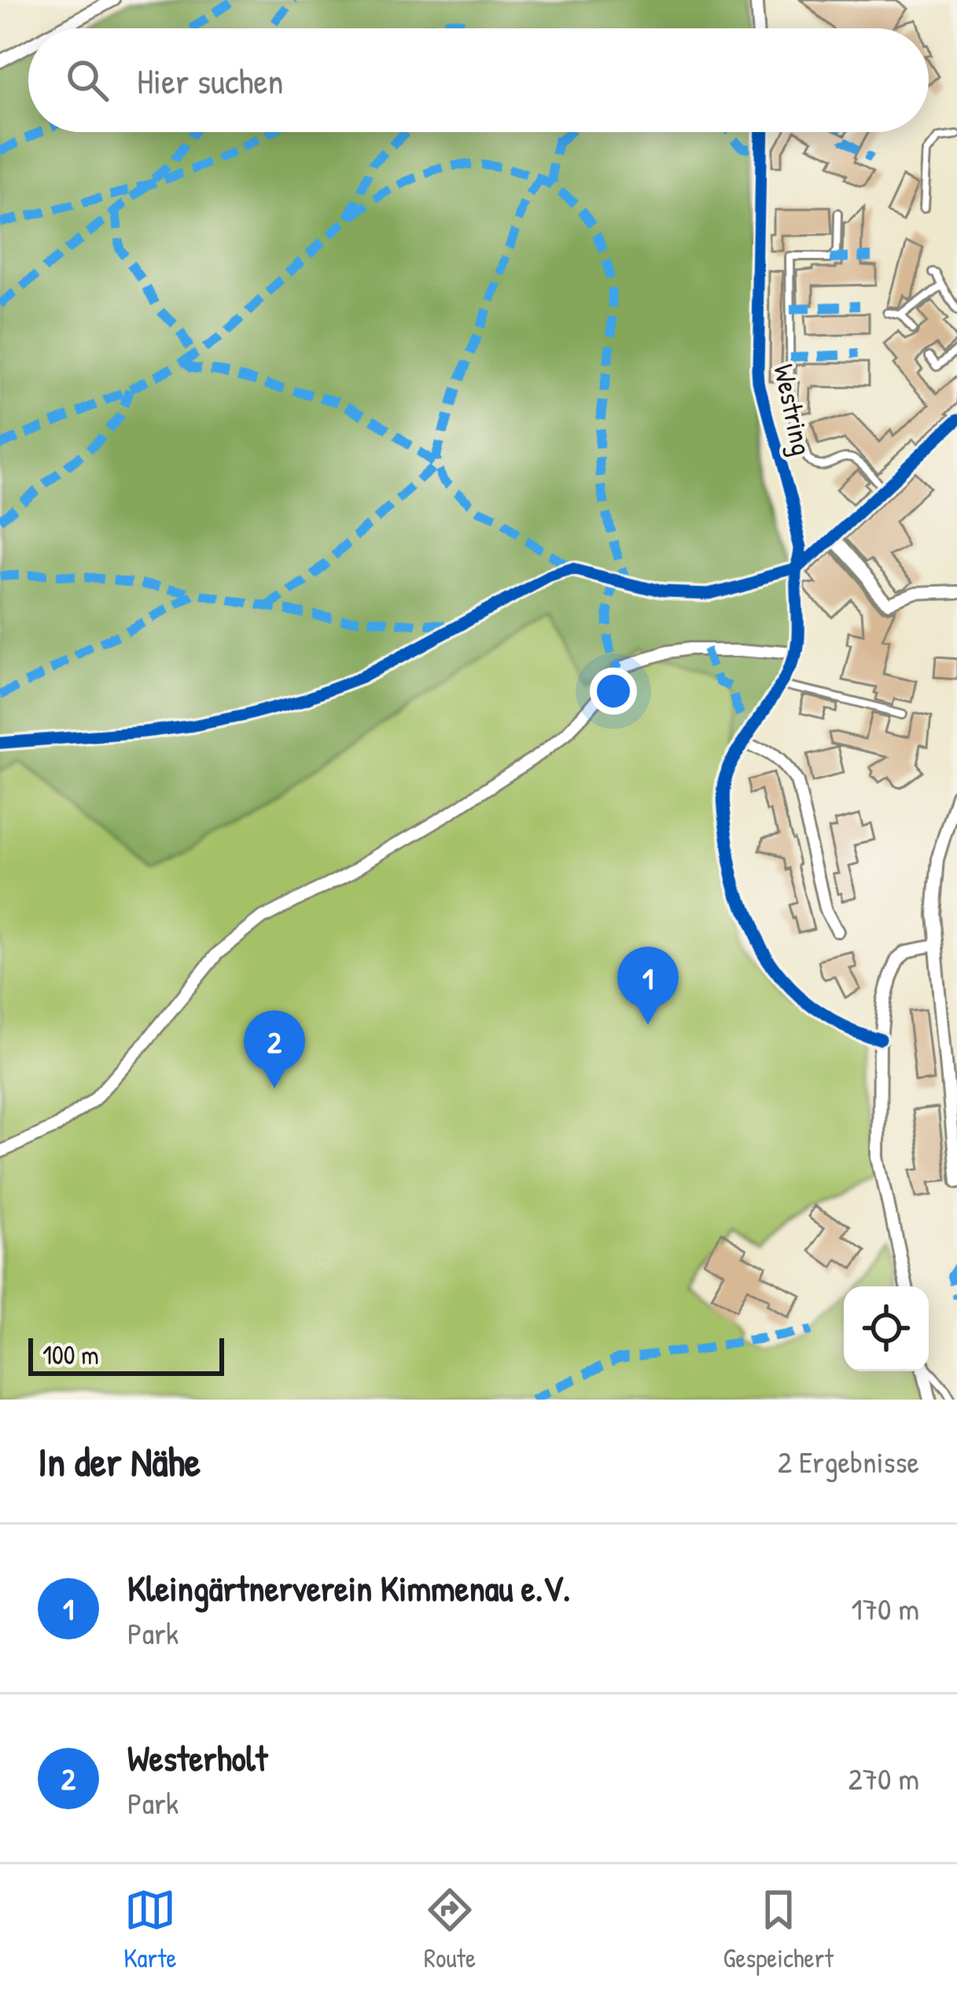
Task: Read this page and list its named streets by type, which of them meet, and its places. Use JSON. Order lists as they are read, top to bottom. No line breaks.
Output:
{"streets":{"street":["Westring"]},"scale_bar":"100 m","page":{"search":"Hier suchen","pins":["1","2"],"scale":"100 m","heading":["In der Nähe","2 Ergebnisse"],"list":[{"mark":"1","name":"Kleingärtnerverein Kimmenau e.V.","note":"Park","value":"170 m"},{"mark":"2","name":"Westerholt","note":"Park","value":"270 m"}],"nav":["Karte","Route","Gespeichert"]}}
